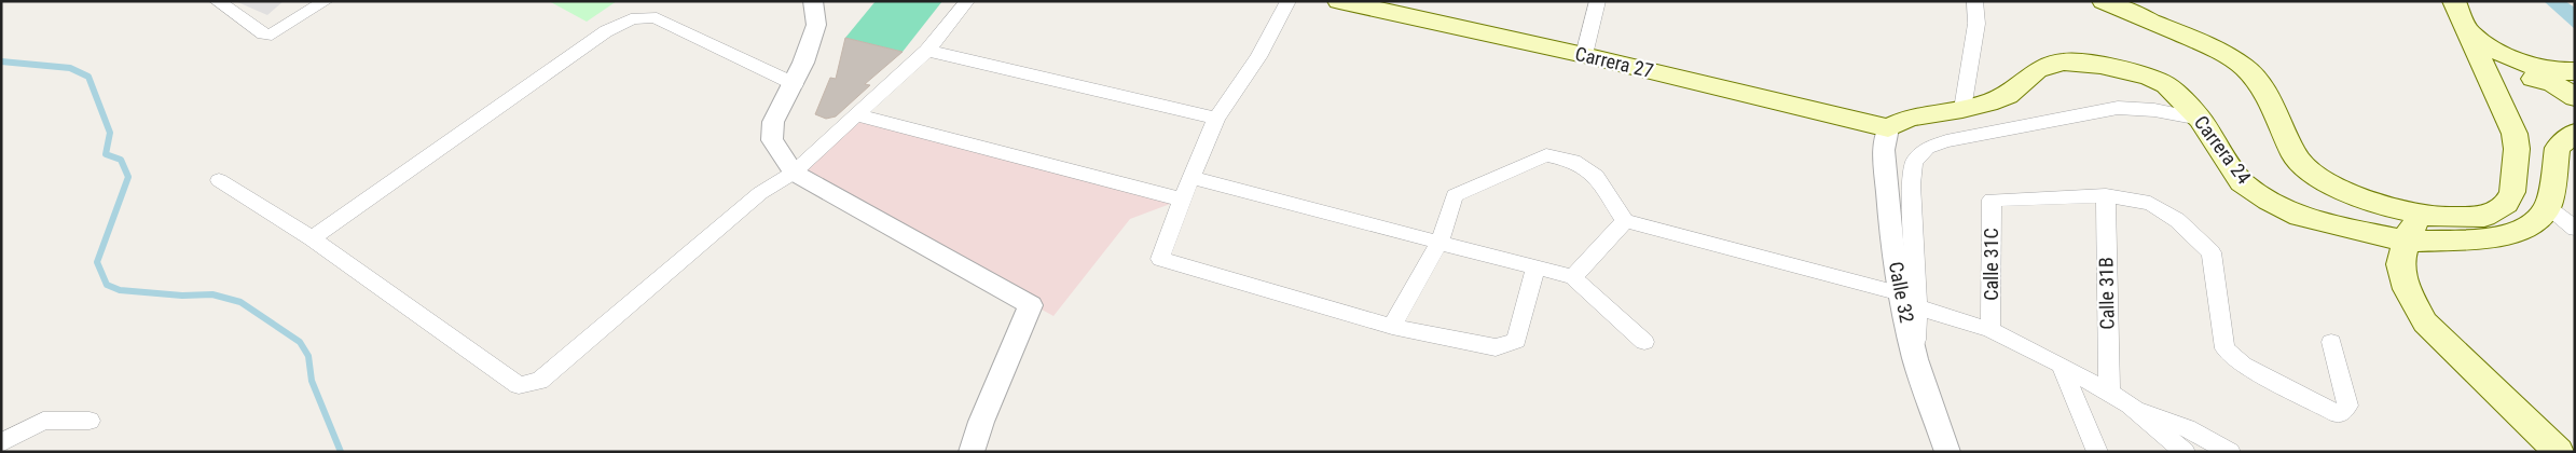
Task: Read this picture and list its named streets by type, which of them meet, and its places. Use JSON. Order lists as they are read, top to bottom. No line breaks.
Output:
{"streets":{"main road":["Carrera 27","Carrera 24"],"street":["Calle 31C","Calle 32","Calle 31B"]},"crossings":[["Carrera 27","Carrera 24"],["Carrera 27","Calle 32"],["Carrera 24","Calle 32"],["Calle 31C","Calle 31B"]]}
